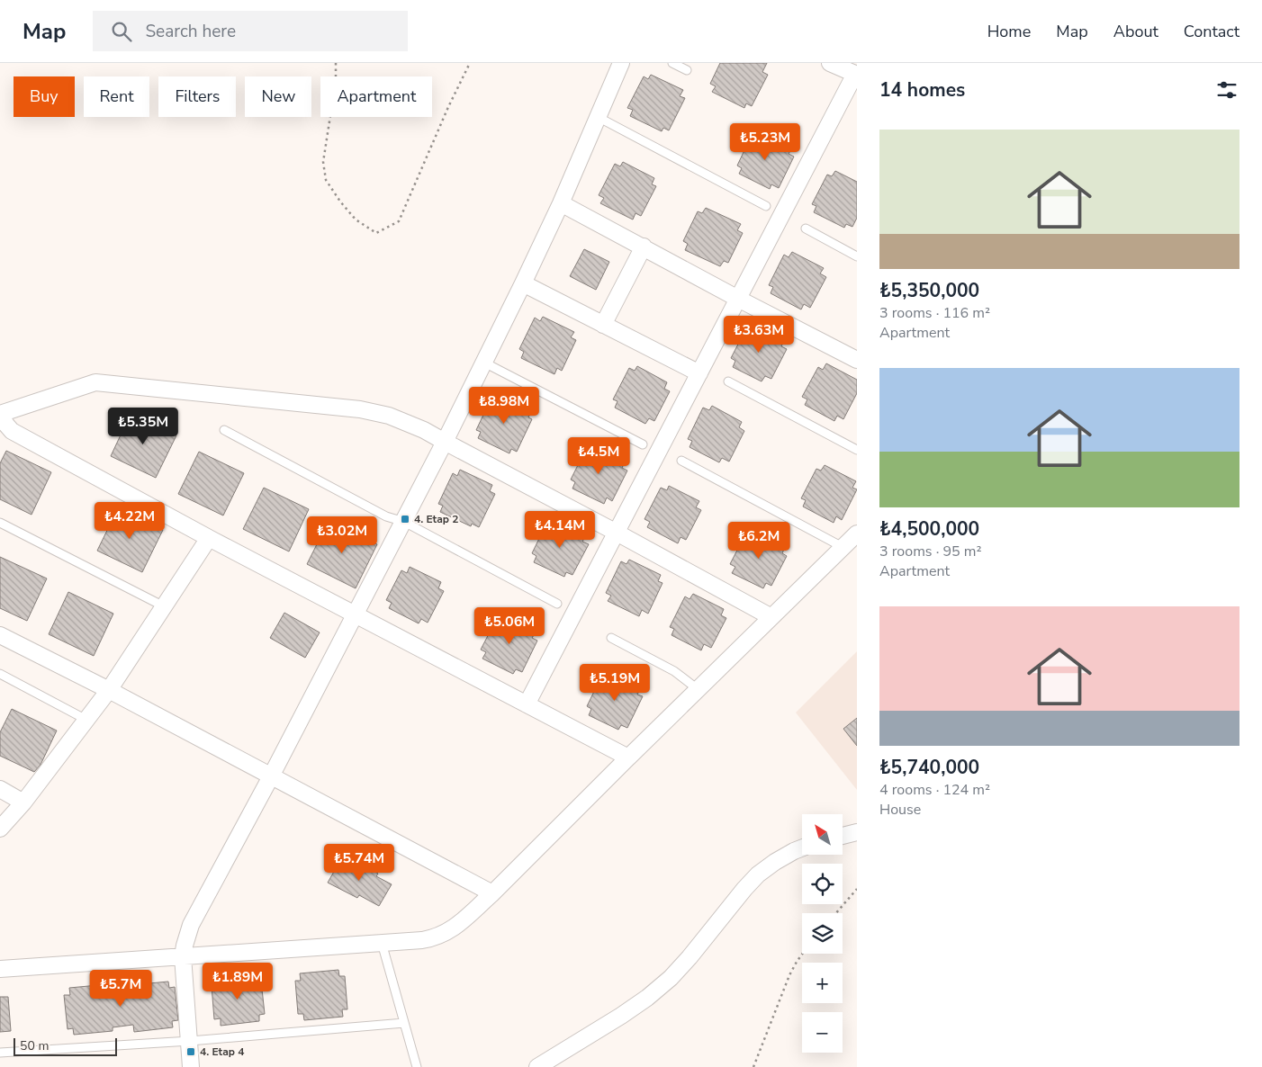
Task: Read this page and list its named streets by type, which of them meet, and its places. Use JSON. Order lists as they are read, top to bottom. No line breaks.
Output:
{"places":{"transit":["4. Etap 2","4. Etap 4"]},"scale_bar":"50 m","north":"top left","page":{"header":"Map","search":"Search here","nav":["Home","Map","About","Contact"],"heading":"14 homes","chip":["Buy","Rent","Filters","New","Apartment"],"list":[{"name":"₺5,350,000","note":"3 rooms · 116 m² · Apartment"},{"name":"₺4,500,000","note":"3 rooms · 95 m² · Apartment"},{"name":"₺5,740,000","note":"4 rooms · 124 m² · House"}],"price":["₺5.23M","₺3.63M","₺8.98M","₺5.35M","₺4.5M","₺4.22M","₺4.14M","₺3.02M","₺6.2M","₺5.06M","₺5.19M","₺5.74M","₺1.89M","₺5.7M"],"map_buttons":["+","−"],"scale":"50 m"}}
